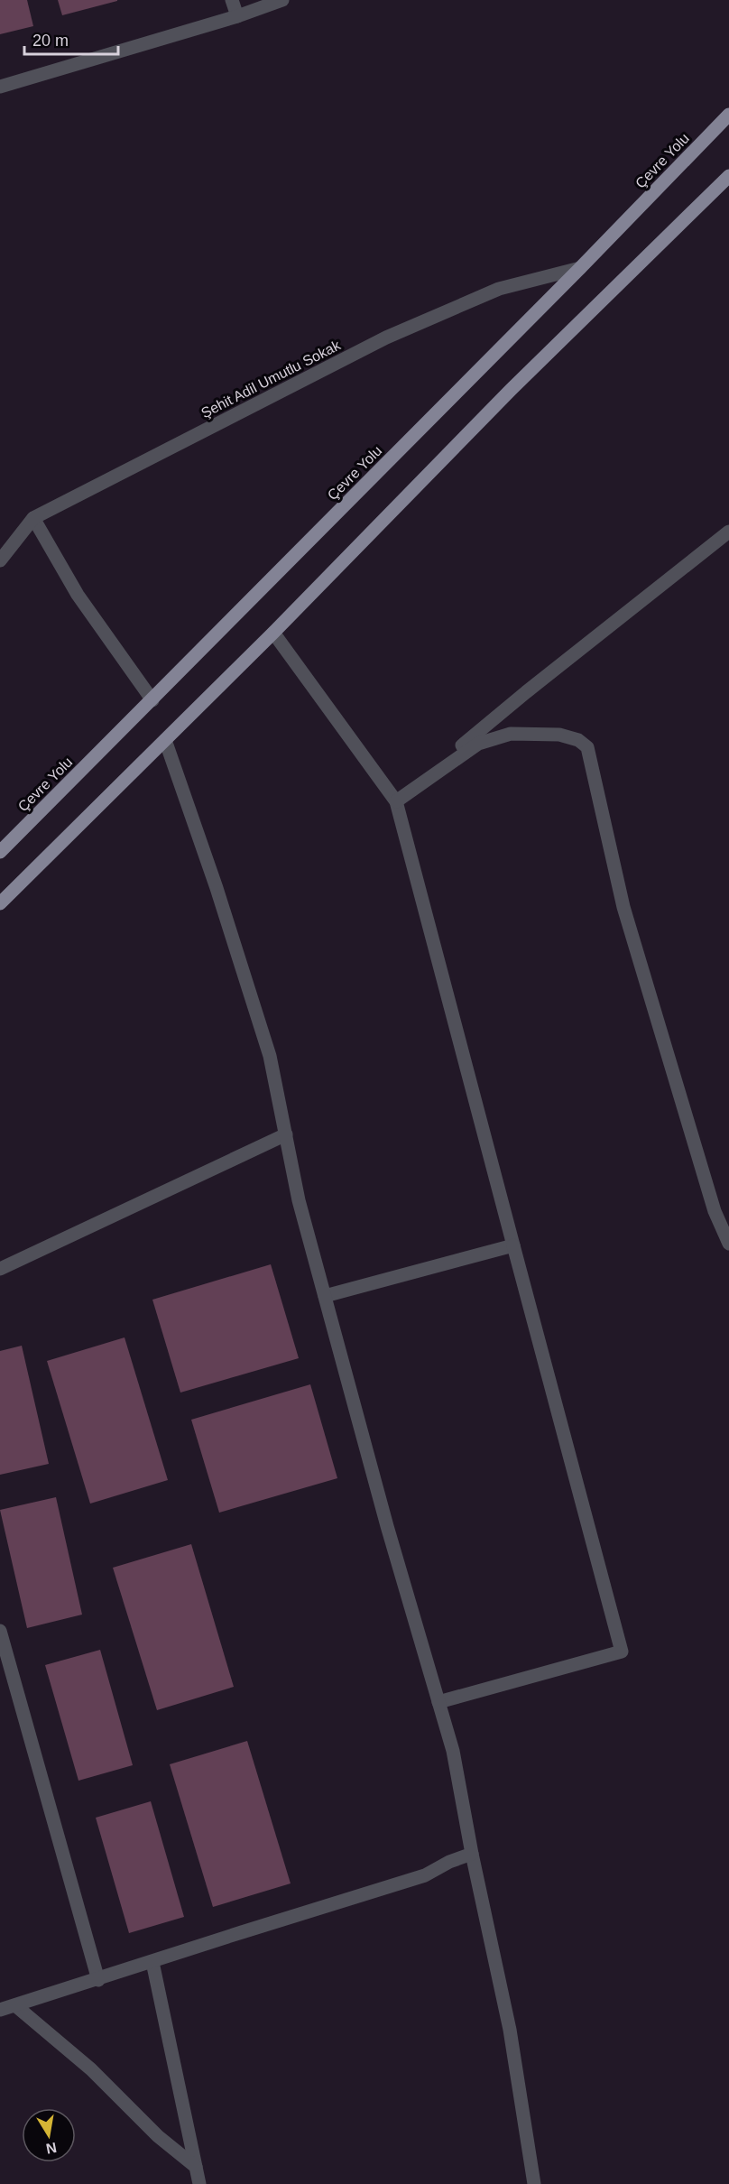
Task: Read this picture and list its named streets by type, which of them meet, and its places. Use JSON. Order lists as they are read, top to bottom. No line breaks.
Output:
{"streets":{"main road":["Çevre Yolu"],"street":["Şehit Adil Umutlu Sokak"]},"crossings":[["Çevre Yolu","Şehit Adil Umutlu Sokak"]],"scale_bar":"20 m","north":"bottom"}
